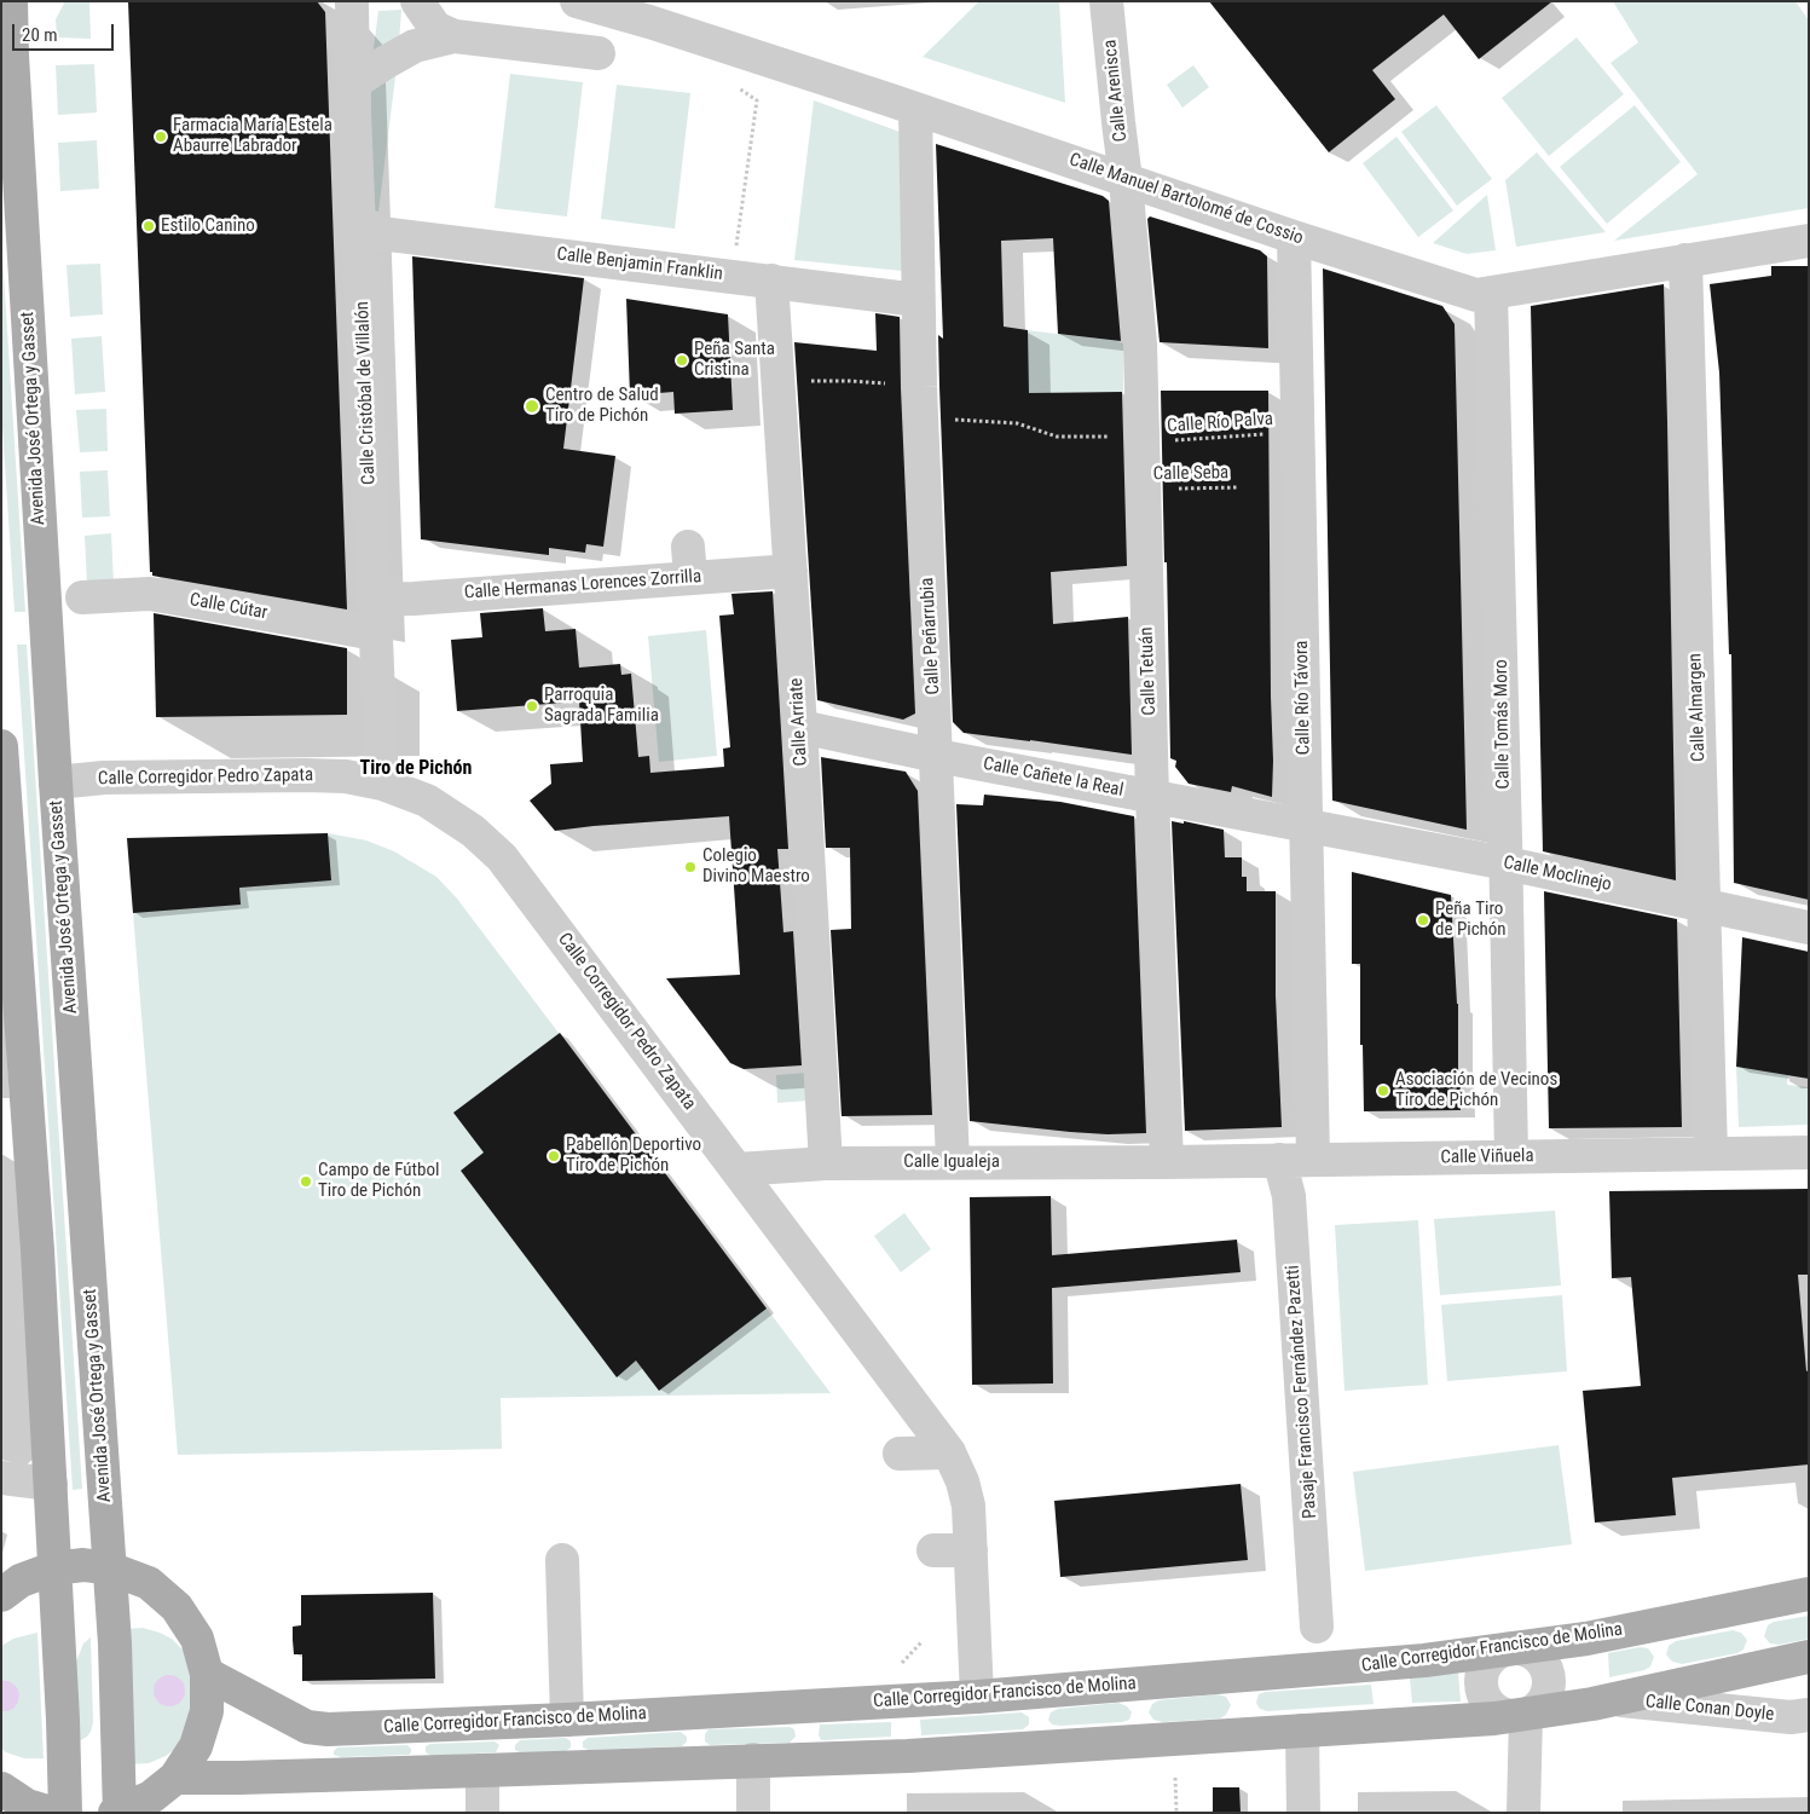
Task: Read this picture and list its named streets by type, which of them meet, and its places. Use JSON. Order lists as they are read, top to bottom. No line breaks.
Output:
{"streets":{"main road":["Avenida José Ortega y Gasset","Calle Corregidor Francisco de Molina"],"street":["Calle Arenisca","Calle Manuel Bartolomé de Cossio","Calle Benjamin Franklin","Calle Cristóbal de Villalón","Calle Hermanas Lorences Zorrilla","Calle Cútar","Calle Peñarrubia","Calle Tetuán","Calle Río Távora","Calle Almargen","Calle Arriate","Calle Tomás Moro","Calle Corregidor Pedro Zapata","Calle Cañete la Real","Calle Moclinejo","Calle Viñuela","Calle Igualeja","Pasaje Francisco Fernández Pazetti","Calle Conan Doyle"],"path":["Calle Río Palva","Calle Seba"]},"crossings":[["Calle Arenisca","Calle Manuel Bartolomé de Cossio"],["Calle Arenisca","Calle Tetuán"],["Calle Manuel Bartolomé de Cossio","Calle Peñarrubia"],["Calle Manuel Bartolomé de Cossio","Calle Tetuán"],["Calle Manuel Bartolomé de Cossio","Calle Río Távora"],["Calle Manuel Bartolomé de Cossio","Calle Almargen"],["Calle Manuel Bartolomé de Cossio","Calle Tomás Moro"],["Calle Benjamin Franklin","Calle Cristóbal de Villalón"],["Calle Benjamin Franklin","Calle Peñarrubia"],["Calle Benjamin Franklin","Calle Arriate"],["Calle Cristóbal de Villalón","Calle Hermanas Lorences Zorrilla"],["Calle Cristóbal de Villalón","Calle Cútar"],["Calle Cristóbal de Villalón","Calle Corregidor Pedro Zapata"],["Avenida José Ortega y Gasset","Calle Corregidor Pedro Zapata"],["Calle Río Palva","Calle Peñarrubia"],["Calle Río Palva","Calle Tetuán"],["Calle Río Palva","Calle Río Távora"],["Calle Río Palva","Calle Arriate"],["Calle Seba","Calle Tetuán"],["Calle Hermanas Lorences Zorrilla","Calle Arriate"],["Calle Peñarrubia","Calle Cañete la Real"],["Calle Peñarrubia","Calle Igualeja"],["Calle Tetuán","Calle Cañete la Real"],["Calle Tetuán","Calle Viñuela"],["Calle Tetuán","Calle Igualeja"],["Calle Río Távora","Calle Cañete la Real"],["Calle Río Távora","Calle Moclinejo"],["Calle Río Távora","Calle Viñuela"],["Calle Almargen","Calle Moclinejo"],["Calle Almargen","Calle Viñuela"],["Calle Arriate","Calle Cañete la Real"],["Calle Arriate","Calle Igualeja"],["Calle Tomás Moro","Calle Moclinejo"],["Calle Tomás Moro","Calle Viñuela"],["Calle Corregidor Pedro Zapata","Calle Igualeja"],["Calle Corregidor Pedro Zapata","Calle Corregidor Francisco de Molina"],["Calle Cañete la Real","Calle Moclinejo"],["Calle Viñuela","Calle Igualeja"],["Calle Viñuela","Pasaje Francisco Fernández Pazetti"]],"districts":["Tiro de Pichón"],"places":["Farmacia María Estela Abaurre Labrador","Estilo Canino","Peña Santa Cristina","Centro de Salud Tiro de Pichón","Parroquia Sagrada Familia","Colegio Divino Maestro","Peña Tiro de Pichón","Asociación de Vecinos Tiro de Pichón","Pabellón Deportivo Tiro de Pichón","Campo de Fútbol Tiro de Pichón"],"scale_bar":"20 m"}
